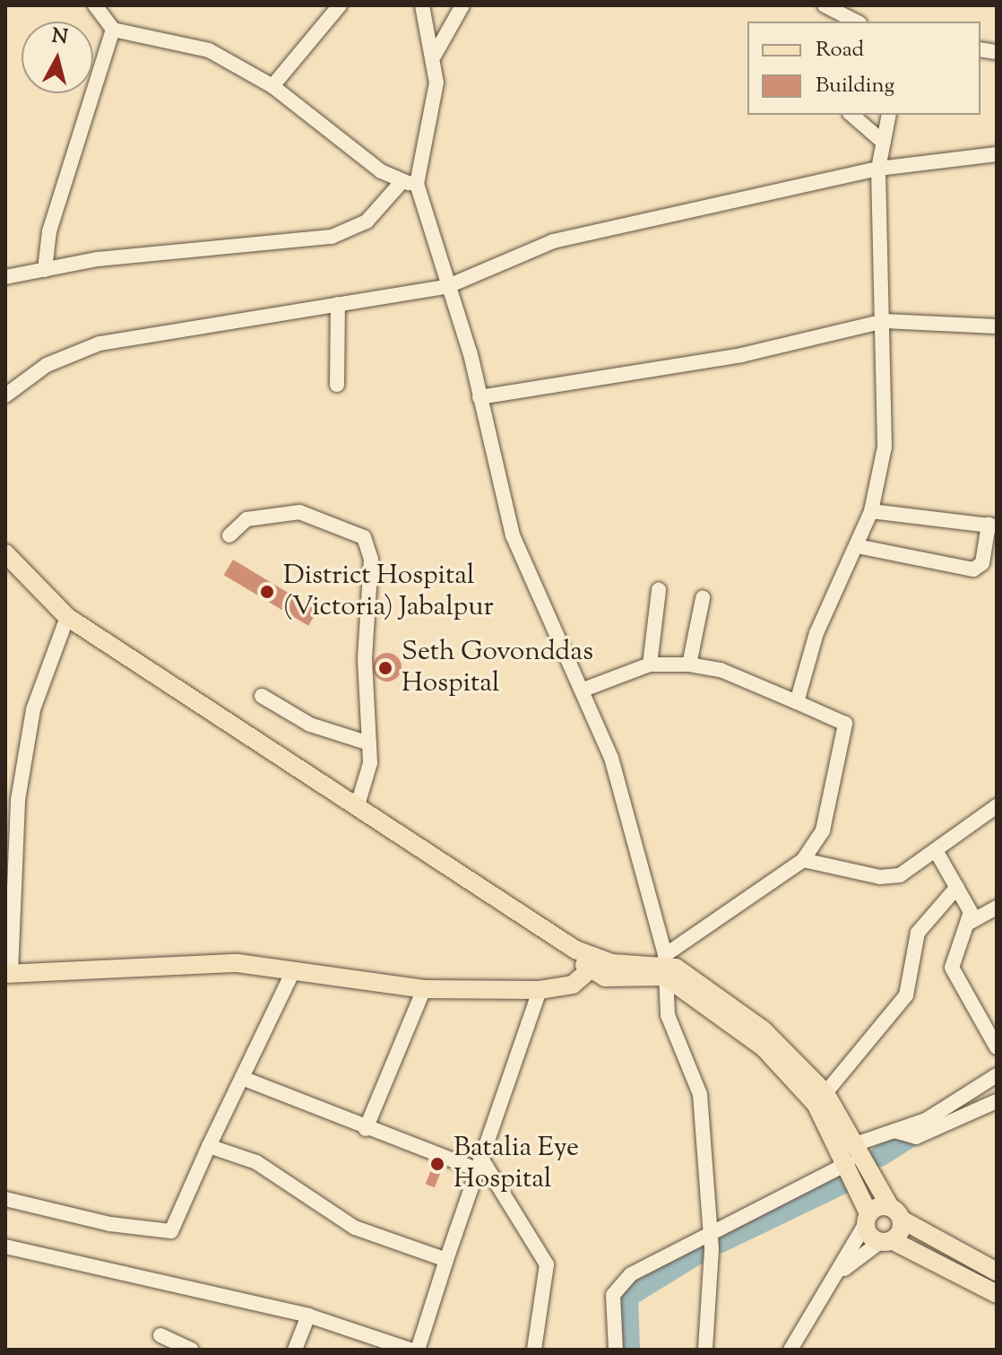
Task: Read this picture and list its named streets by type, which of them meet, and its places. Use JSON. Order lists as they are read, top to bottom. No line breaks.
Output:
{"places":["District Hospital (Victoria) Jabalpur","Seth Govonddas Hospital","Batalia Eye Hospital"],"legend":["Road","Building"],"north":"top"}
